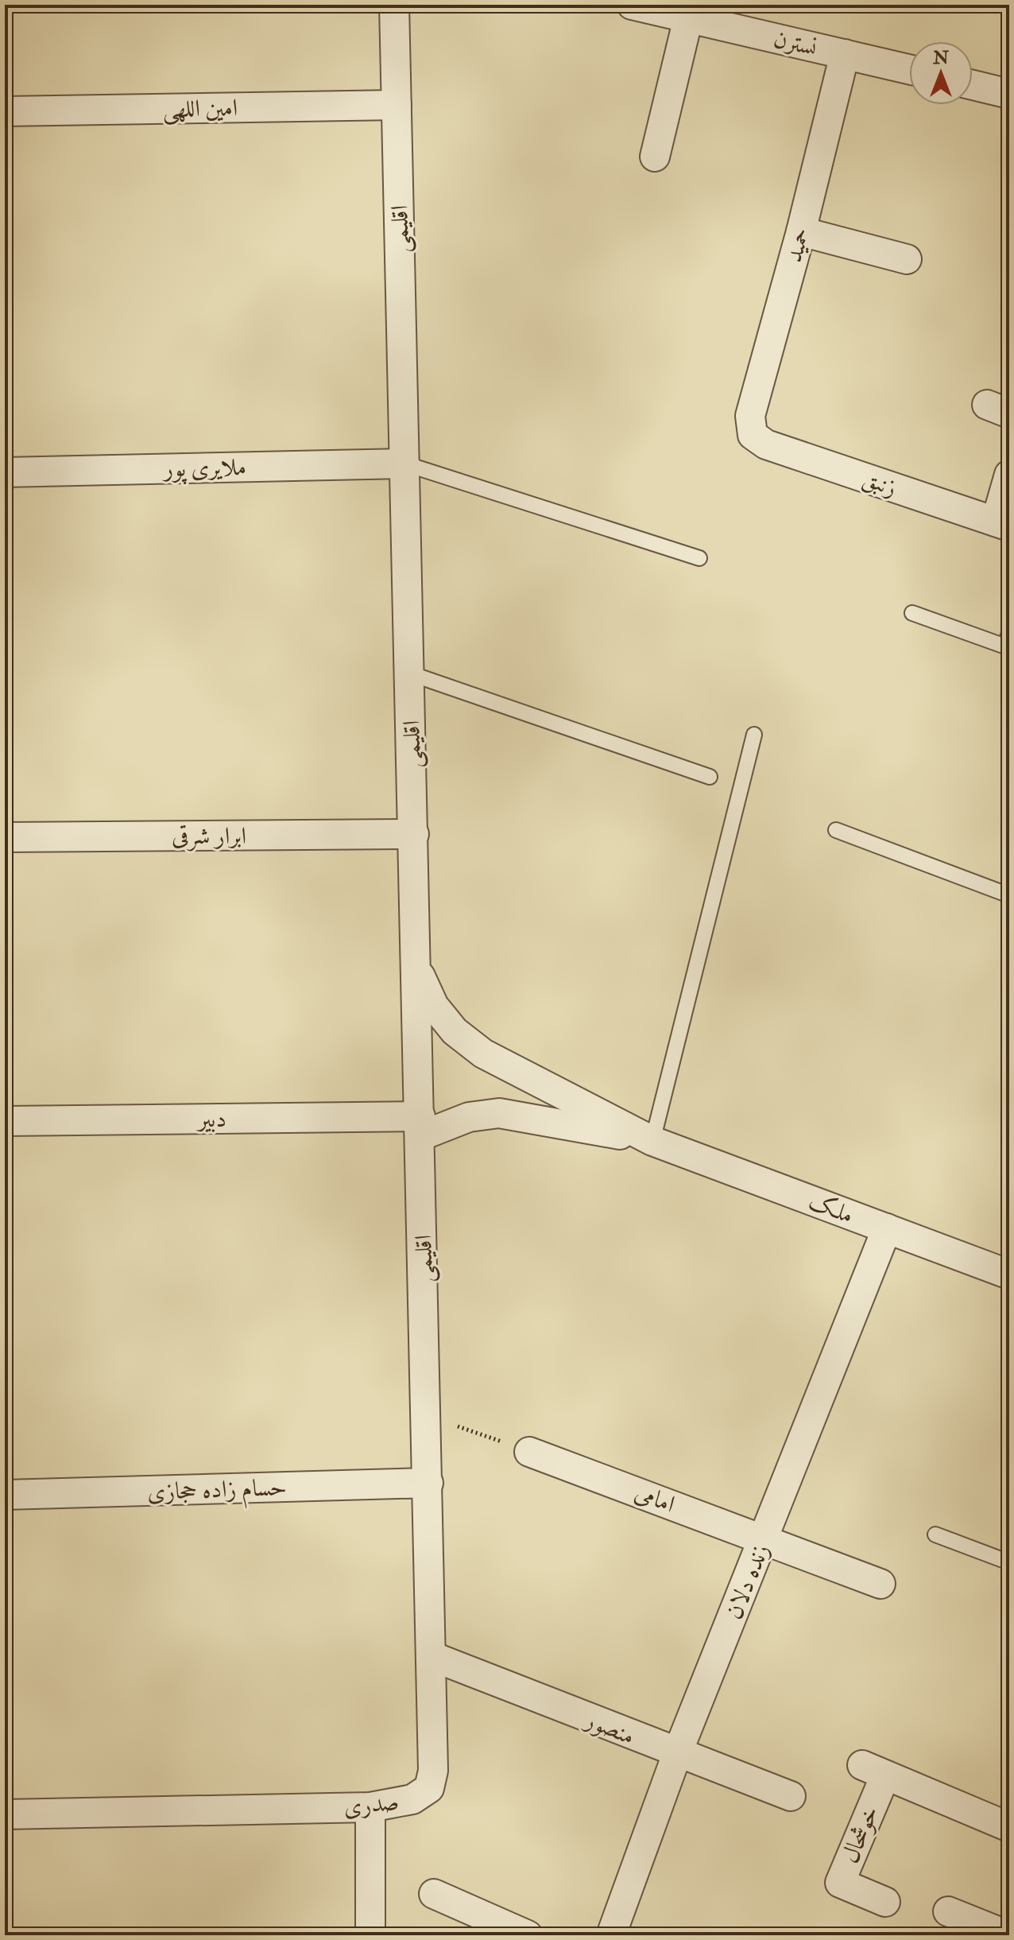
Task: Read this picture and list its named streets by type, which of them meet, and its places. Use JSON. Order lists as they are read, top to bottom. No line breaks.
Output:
{"streets":{"street":["نسترن","امین اللهی","اقلیمی","حمید","ملایری پور","زنبق","ابرار شرقی","دبیر","ملک","حسام زاده حجازی","امامی","زنده دلان","منصور","صدری","خوشحال"]},"crossings":[["نسترن","حمید"],["امین اللهی","اقلیمی"],["اقلیمی","ملایری پور"],["اقلیمی","ابرار شرقی"],["اقلیمی","دبیر"],["اقلیمی","حسام زاده حجازی"],["اقلیمی","صدری"],["حمید","زنبق"],["ملک","زنده دلان"],["حسام زاده حجازی","صدری"],["امامی","زنده دلان"],["زنده دلان","منصور"],["منصور","صدری"]],"north":"top"}
